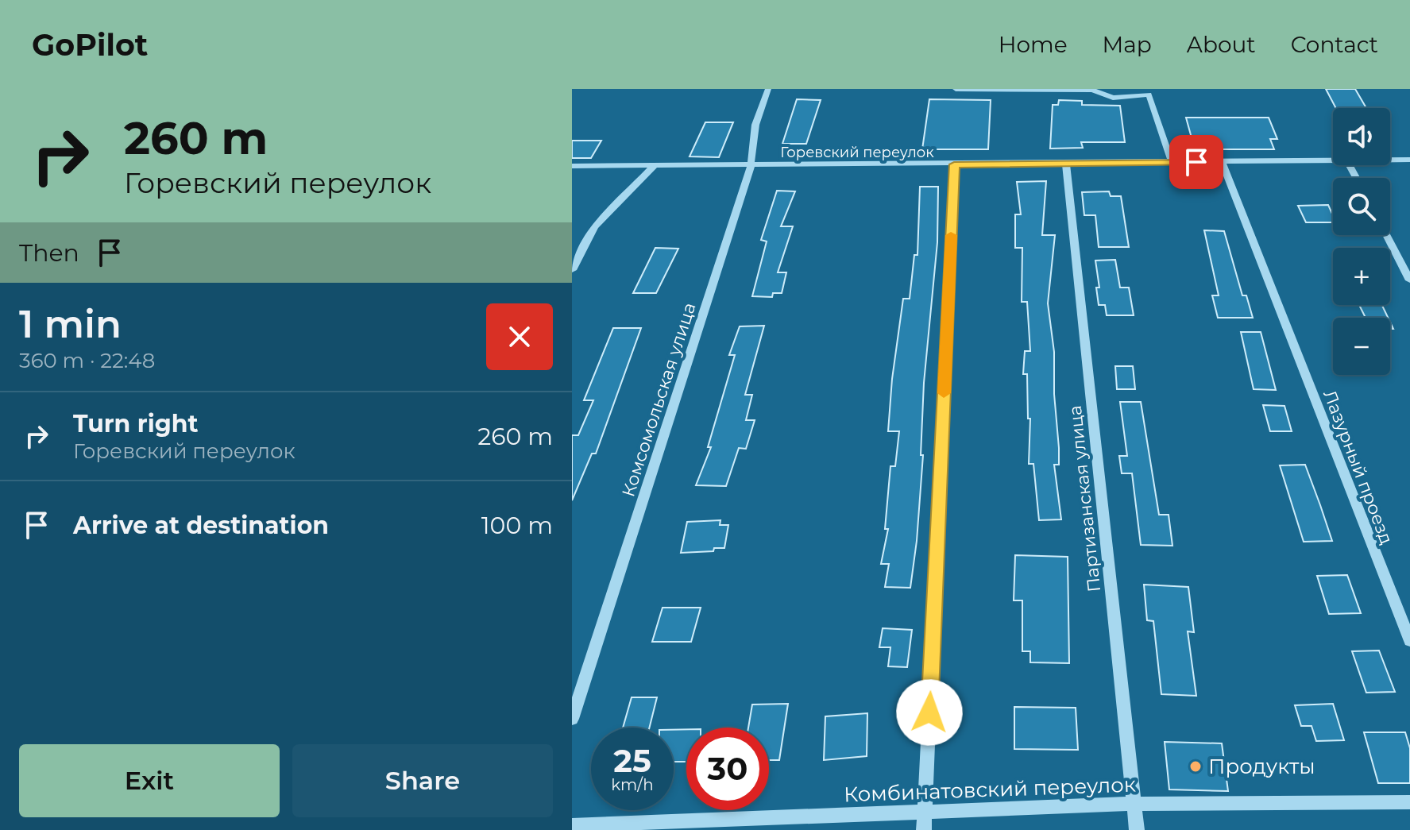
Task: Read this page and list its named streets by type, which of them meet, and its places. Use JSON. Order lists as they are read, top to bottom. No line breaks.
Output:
{"streets":{"street":["Горевский переулок","Комсомольская улица","Лазурный проезд","Партизанская улица","Комбинатовский переулок"]},"crossings":[["Горевский переулок","Комсомольская улица"],["Горевский переулок","Лазурный проезд"],["Горевский переулок","Партизанская улица"],["Партизанская улица","Комбинатовский переулок"]],"places":["Продукты"],"page":{"header":"GoPilot","nav":["Home","Map","About","Contact"],"turn":["260 m","Горевский переулок"],"map_buttons":["+","−"],"then":"Then","heading":["1 min","360 m · 22:48"],"list":[{"name":"Turn right","note":"Горевский переулок","value":"260 m"},{"name":"Arrive at destination","value":"100 m"}],"speed":"25 km/h","limit":"30","buttons":["Exit","Share"]}}
